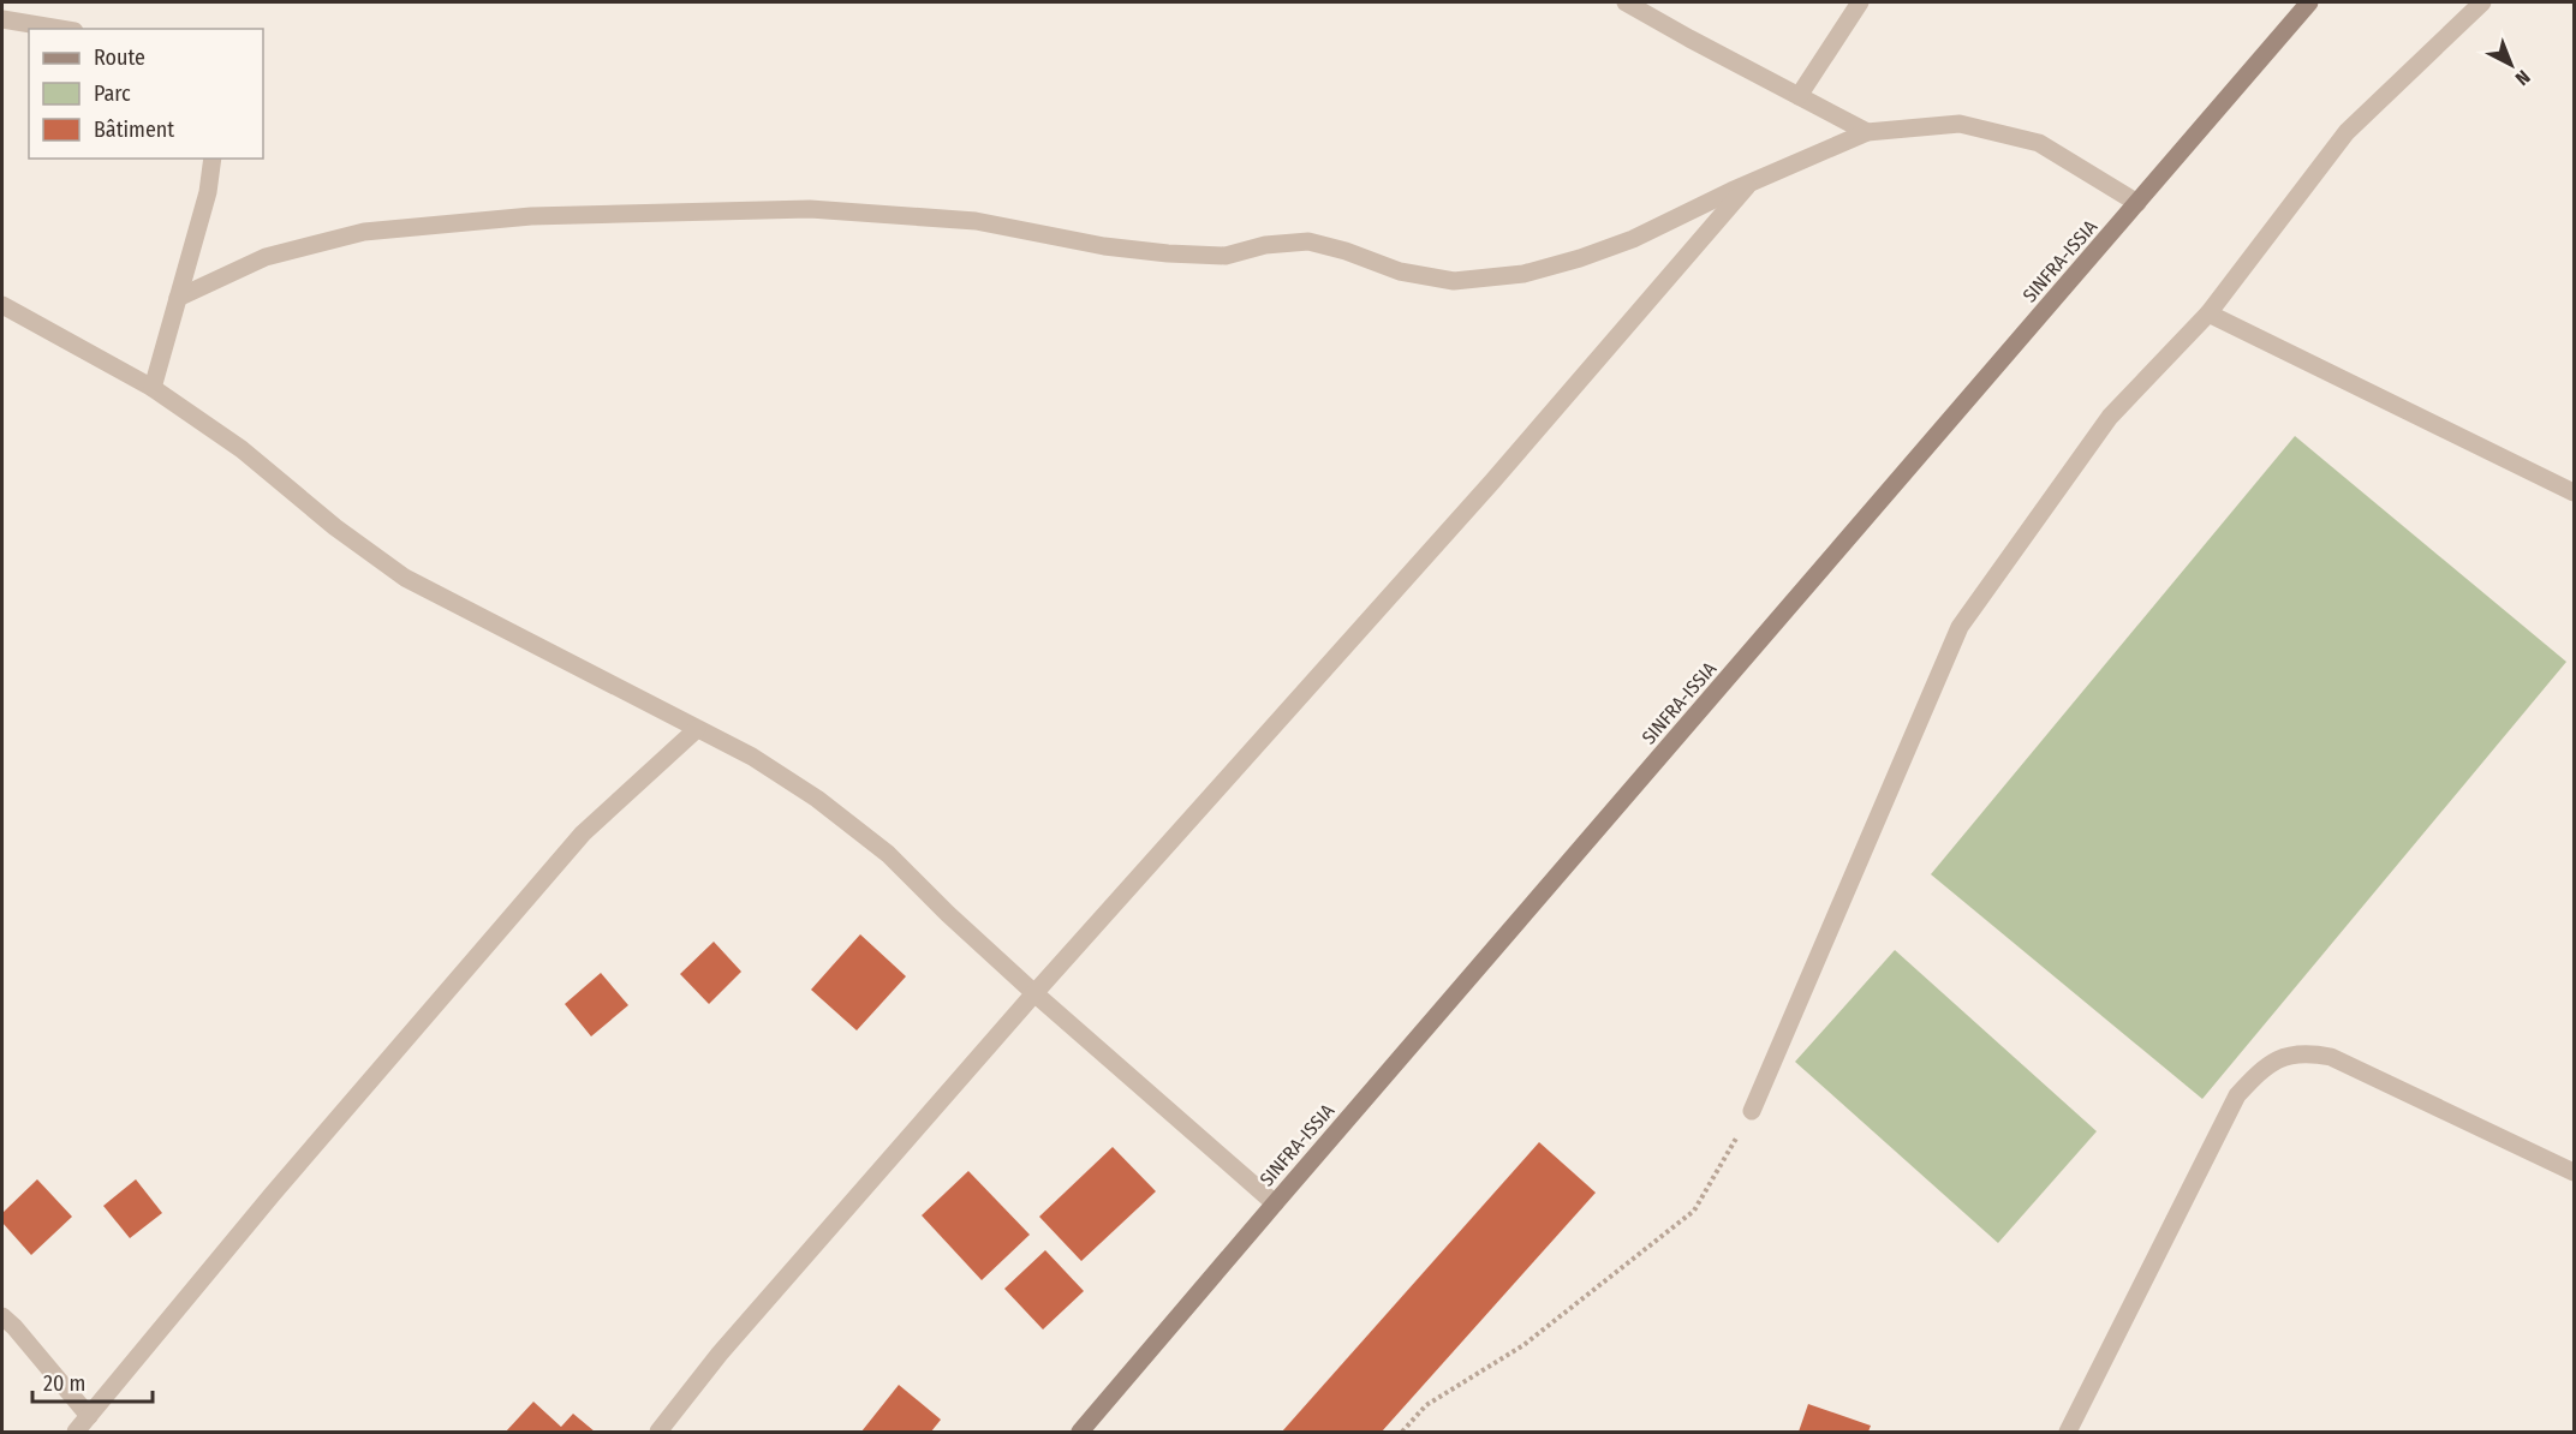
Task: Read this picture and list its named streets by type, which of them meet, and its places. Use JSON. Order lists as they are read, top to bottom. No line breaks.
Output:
{"streets":{"main road":["SINFRA-ISSIA"]},"legend":["Route","Parc","Bâtiment"],"scale_bar":"20 m","north":"bottom right"}
